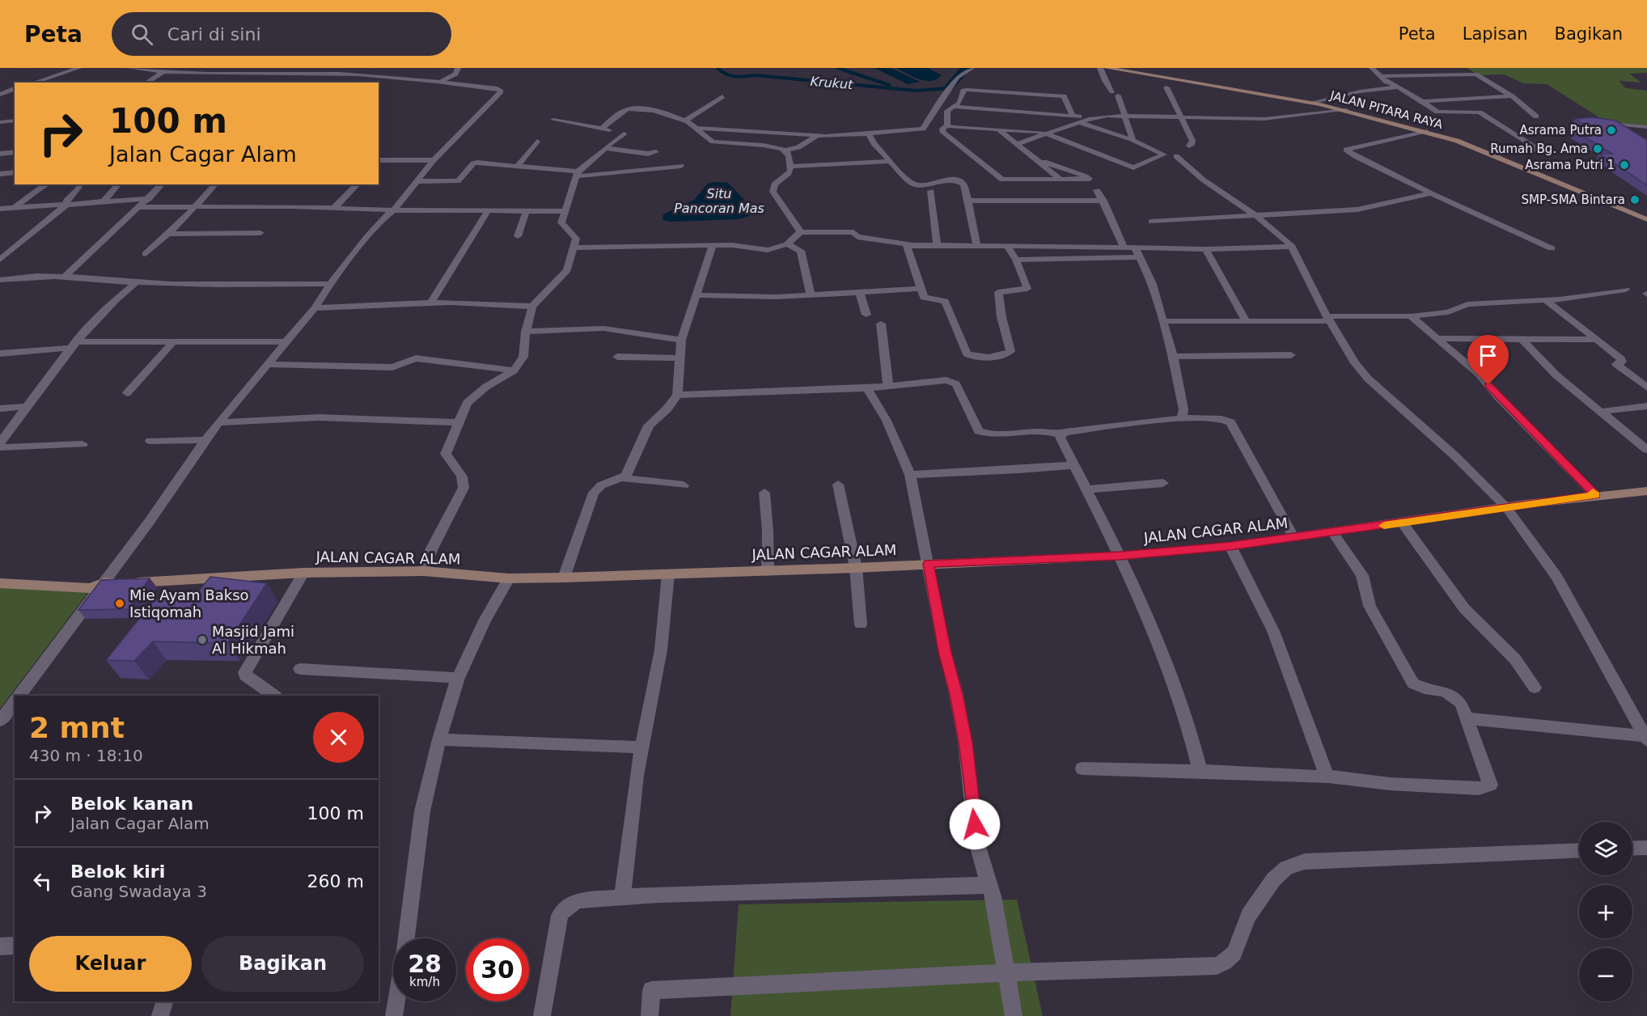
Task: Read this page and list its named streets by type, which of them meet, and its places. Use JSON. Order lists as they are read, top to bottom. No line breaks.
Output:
{"streets":{"street":["JALAN PITARA RAYA","JALAN CAGAR ALAM"]},"water":["Krukut","Situ Pancoran Mas"],"places":["Asrama Putra","Rumah Bg. Ama","Asrama Putri 1","SMP-SMA Bintara","Mie Ayam Bakso Istiqomah","Masjid Jami Al Hikmah"],"page":{"header":"Peta","search":"Cari di sini","nav":["Peta","Lapisan","Bagikan"],"turn":["100 m","Jalan Cagar Alam"],"heading":["2 mnt","430 m · 18:10"],"list":[{"name":"Belok kanan","note":"Jalan Cagar Alam","value":"100 m"},{"name":"Belok kiri","note":"Gang Swadaya 3","value":"260 m"}],"map_buttons":["+","−"],"buttons":["Keluar","Bagikan"],"speed":"28 km/h","limit":"30"}}
